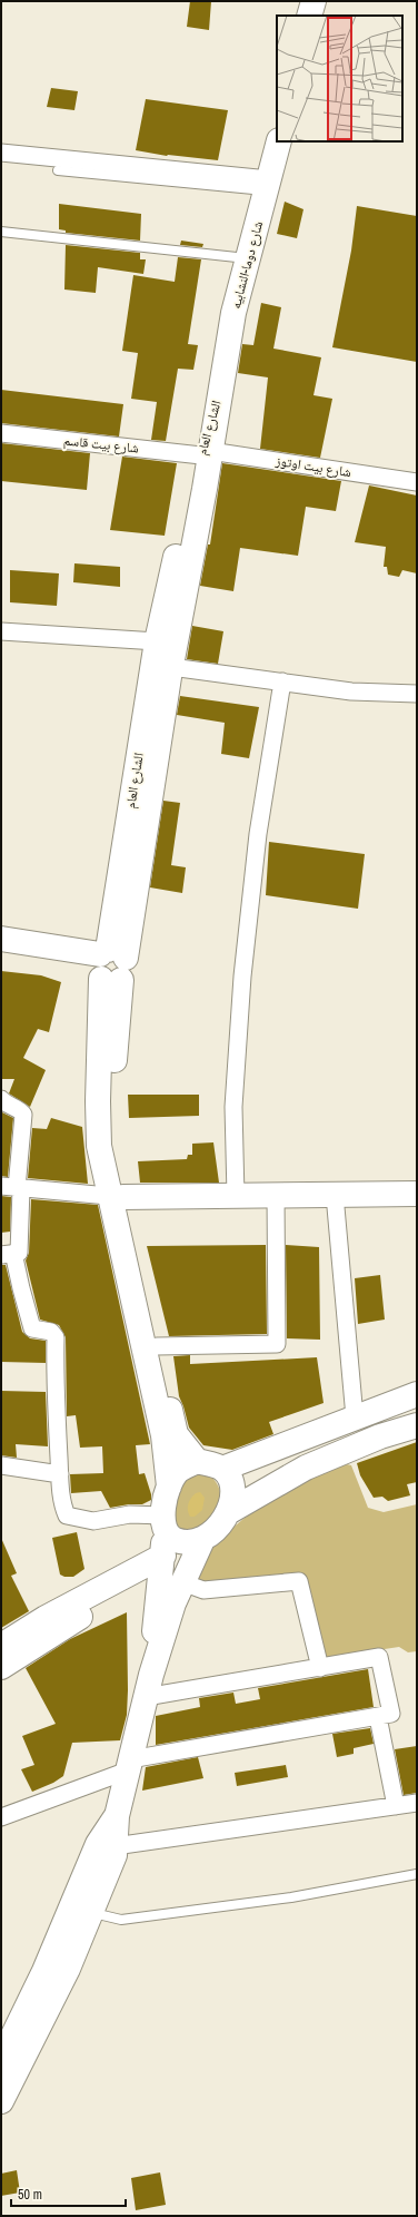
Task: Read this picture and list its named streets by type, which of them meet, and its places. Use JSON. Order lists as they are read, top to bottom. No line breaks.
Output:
{"streets":{"main road":["شارع دوما-النشابيه","الشارع العام"],"street":["شارع بيت قاسم","شارع بيت اوتوز"]},"crossings":[["شارع دوما-النشابيه","الشارع العام"],["الشارع العام","شارع بيت قاسم"],["الشارع العام","شارع بيت اوتوز"],["شارع بيت قاسم","شارع بيت اوتوز"]],"scale_bar":"50 m"}
